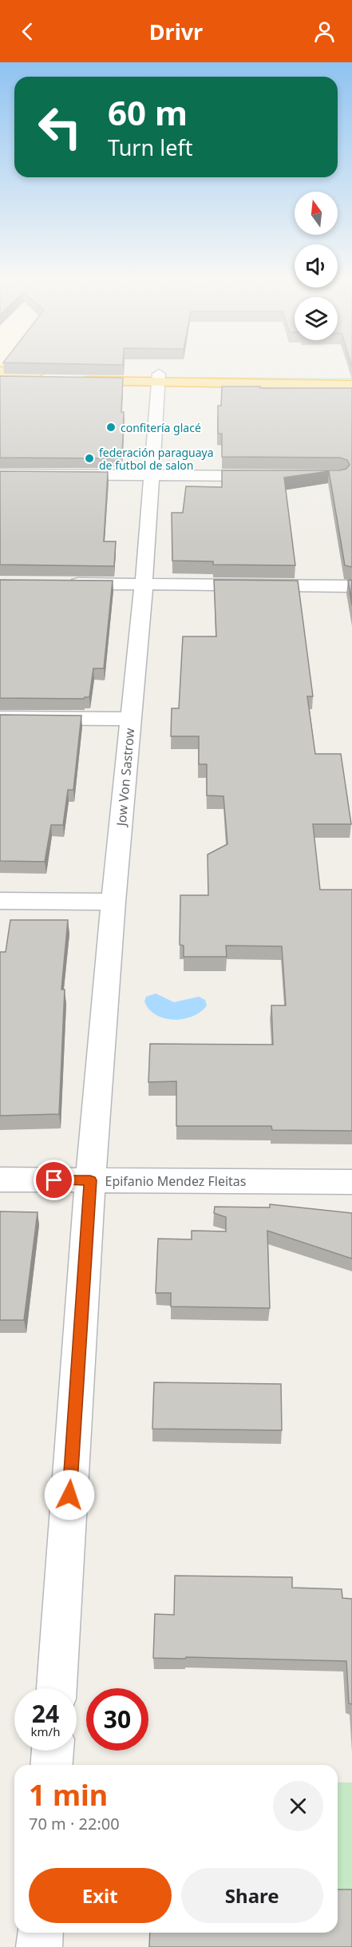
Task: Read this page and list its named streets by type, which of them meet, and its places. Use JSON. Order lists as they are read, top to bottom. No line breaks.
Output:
{"streets":{"street":["Jow Von Sastrow","Epifanio Mendez Fleitas"]},"crossings":[["Jow Von Sastrow","Epifanio Mendez Fleitas"]],"places":["confitería glacé","federación paraguaya de futbol de salon"],"north":"top","page":{"header":"Drivr","turn":["60 m","Turn left"],"speed":"24 km/h","limit":"30","heading":["1 min","70 m · 22:00"],"buttons":["Exit","Share"]}}
